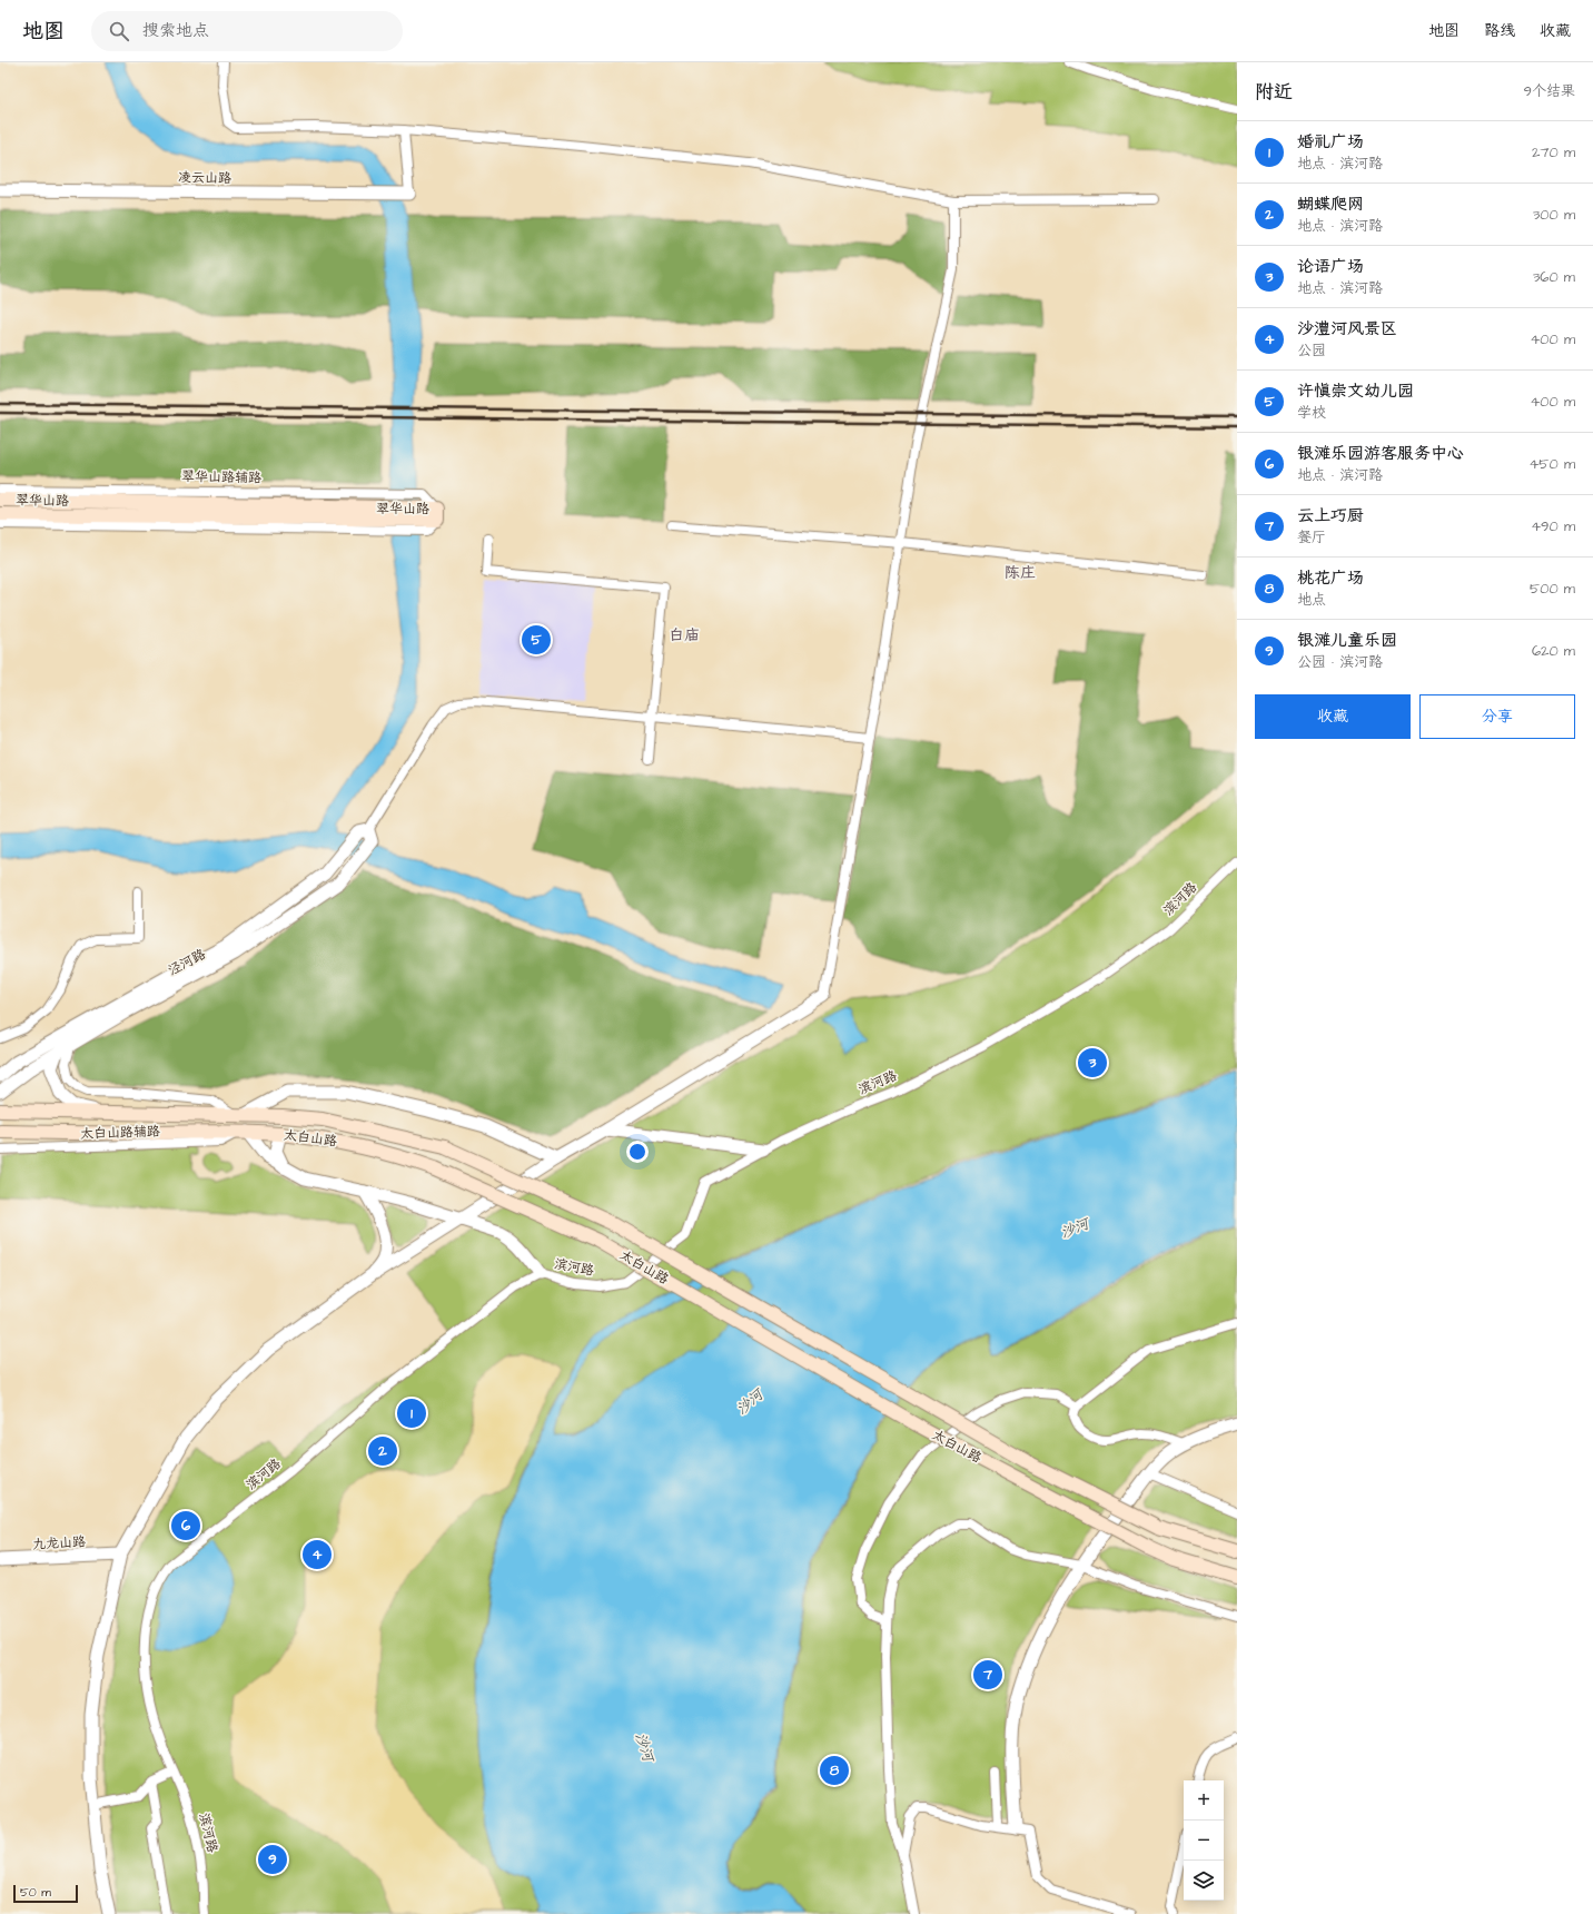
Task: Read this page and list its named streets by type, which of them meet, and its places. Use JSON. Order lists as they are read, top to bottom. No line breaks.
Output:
{"streets":{"main road":["翠华山路","太白山路"],"street":["凌云山路","翠华山路辅路","滨河路","泾河路","太白山路辅路","九龙山路"]},"crossings":[["翠华山路辅路","翠华山路"],["太白山路辅路","太白山路"]],"districts":["陈庄","白庙"],"water":["沙河"],"scale_bar":"50 m","page":{"header":"地图","search":"搜索地点","nav":["地图","路线","收藏"],"heading":["附近","9个结果"],"list":[{"mark":"1","name":"婚礼广场","note":"地点 · 滨河路","value":"270 m"},{"mark":"2","name":"蝴蝶爬网","note":"地点 · 滨河路","value":"300 m"},{"mark":"3","name":"论语广场","note":"地点 · 滨河路","value":"360 m"},{"mark":"4","name":"沙澧河风景区","note":"公园","value":"400 m"},{"mark":"5","name":"许慎崇文幼儿园","note":"学校","value":"400 m"},{"mark":"6","name":"银滩乐园游客服务中心","note":"地点 · 滨河路","value":"450 m"},{"mark":"7","name":"云上巧厨","note":"餐厅","value":"490 m"},{"mark":"8","name":"桃花广场","note":"地点","value":"500 m"},{"mark":"9","name":"银滩儿童乐园","note":"公园 · 滨河路","value":"620 m"}],"pins":["5","3","1","2","6","4","7","8","9"],"buttons":["收藏","分享"],"map_buttons":["+","−"],"scale":"50 m"}}
